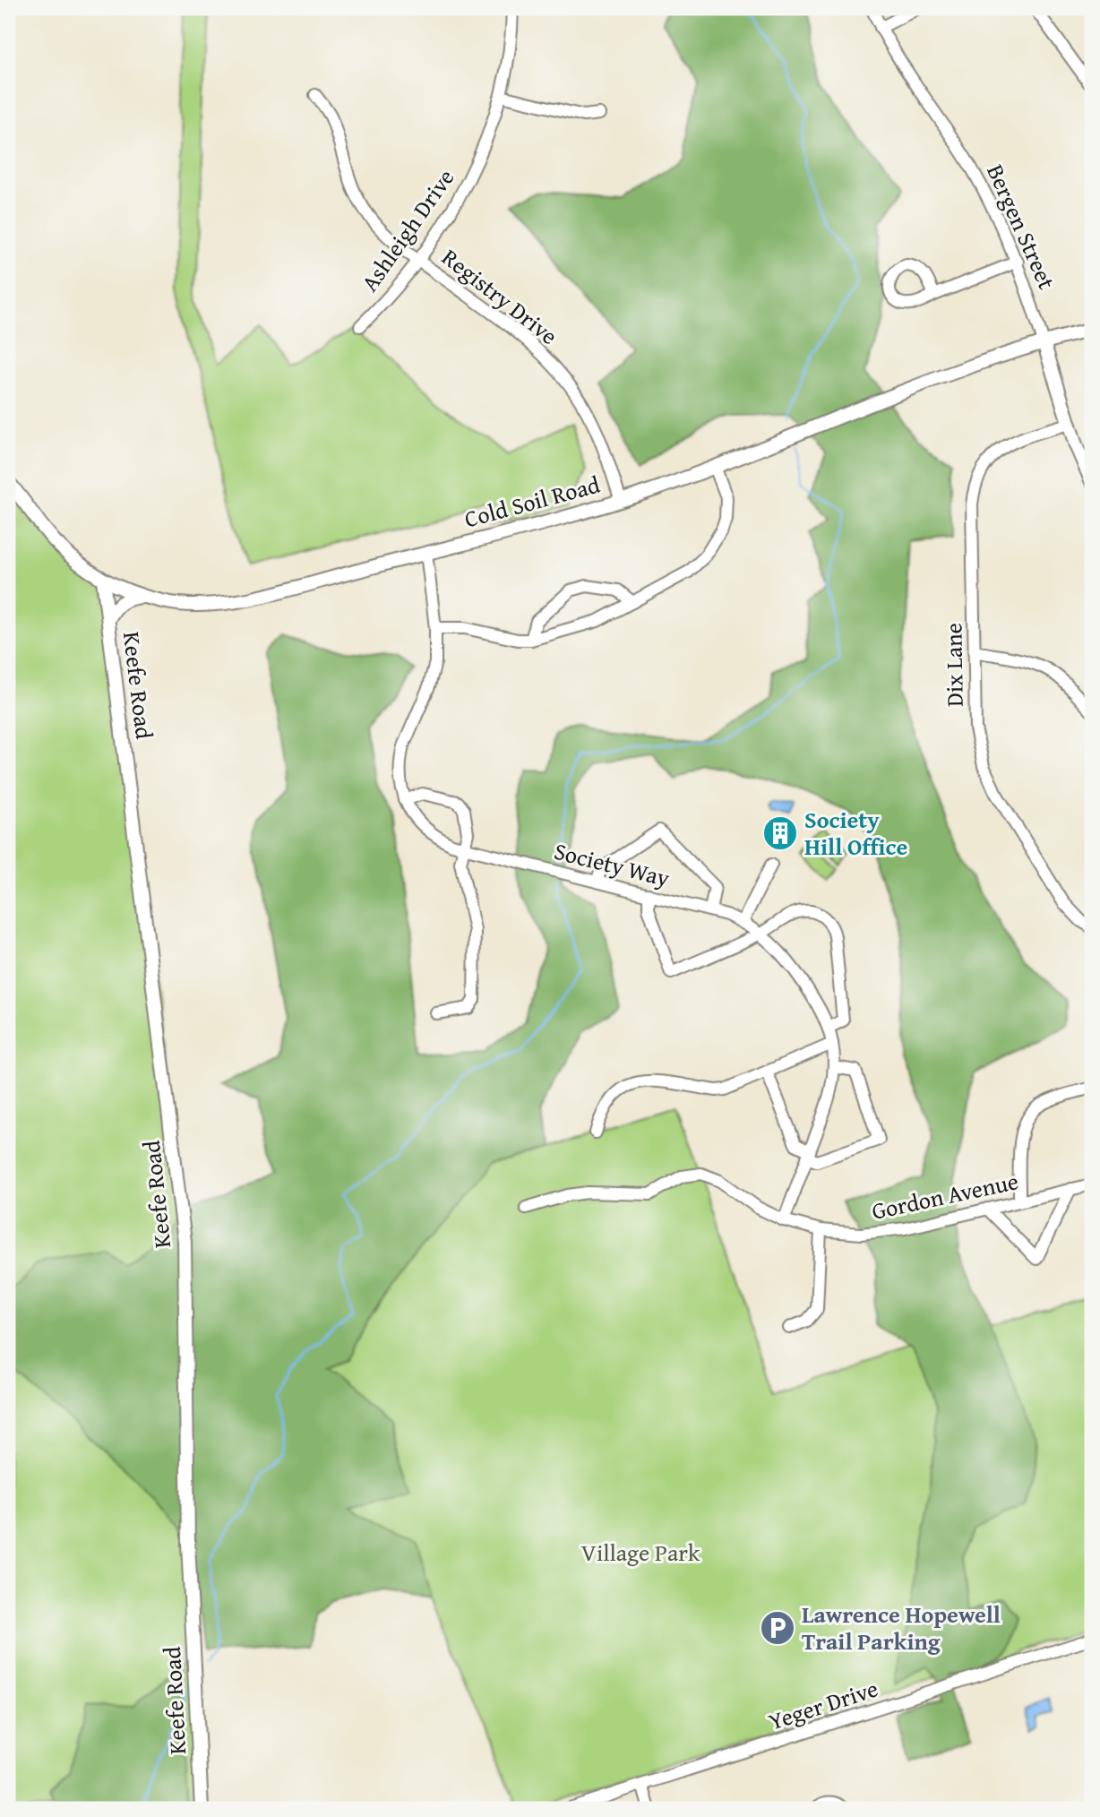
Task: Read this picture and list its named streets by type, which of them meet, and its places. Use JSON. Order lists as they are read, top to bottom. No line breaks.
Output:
{"streets":{"street":["Bergen Street","Ashleigh Drive","Registry Drive","Cold Soil Road","Dix Lane","Keefe Road","Society Way","Gordon Avenue","Yeger Drive"]},"crossings":[["Bergen Street","Cold Soil Road"],["Bergen Street","Dix Lane"],["Ashleigh Drive","Registry Drive"],["Registry Drive","Cold Soil Road"],["Cold Soil Road","Keefe Road"],["Cold Soil Road","Society Way"],["Society Way","Gordon Avenue"]],"parks":["Village Park"],"places":{"building":["Society Hill Office"],"parking":["Lawrence Hopewell Trail Parking"]}}
